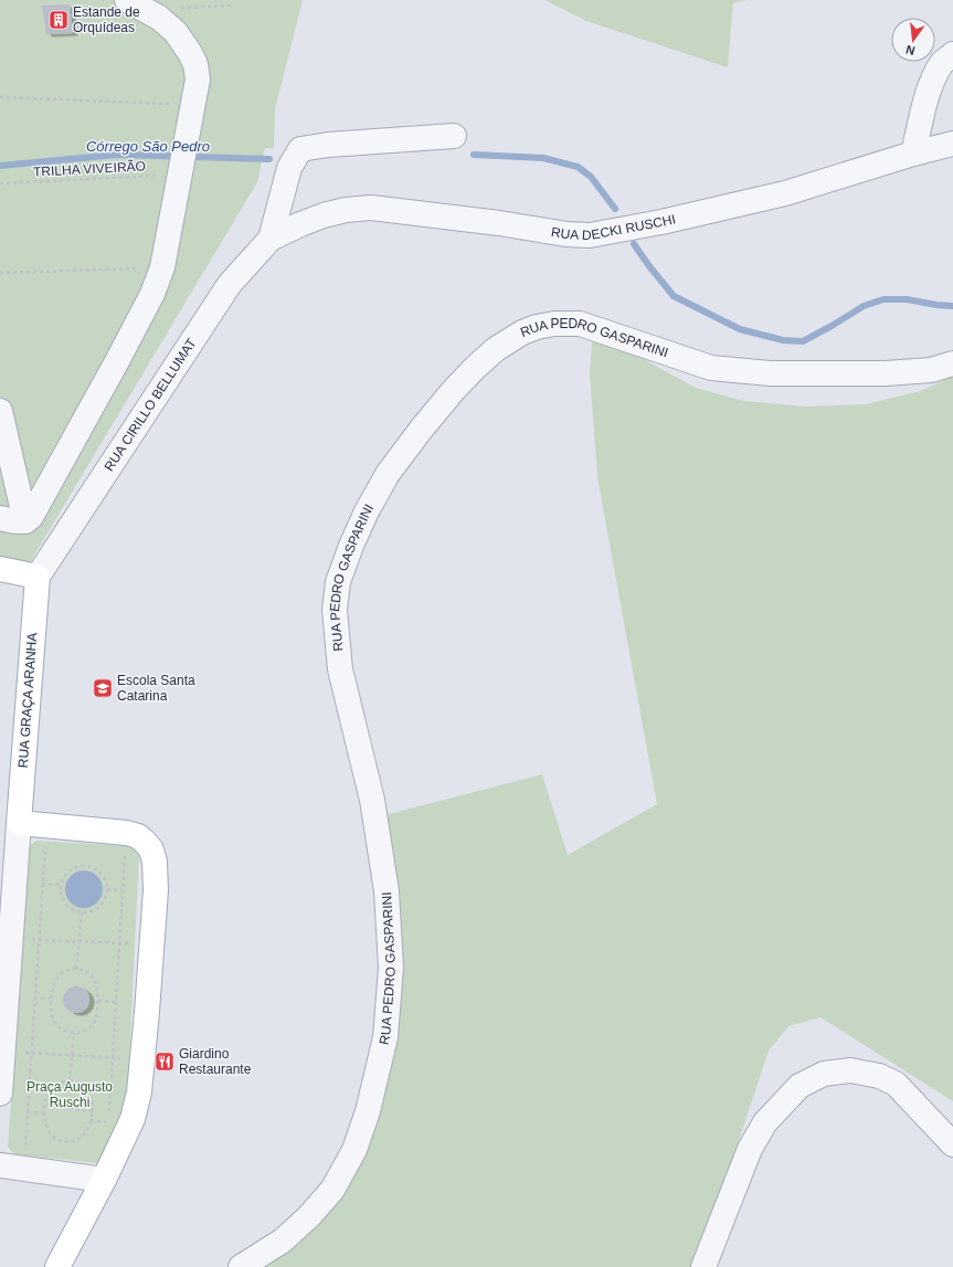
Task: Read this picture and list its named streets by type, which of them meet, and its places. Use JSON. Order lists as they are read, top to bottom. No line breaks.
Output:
{"streets":{"main road":["RUA GRAÇA ARANHA"],"street":["RUA DECKI RUSCHI","RUA PEDRO GASPARINI","RUA CIRILLO BELLUMAT"],"path":["TRILHA VIVEIRÃO"]},"crossings":[["RUA DECKI RUSCHI","RUA CIRILLO BELLUMAT"],["RUA CIRILLO BELLUMAT","RUA GRAÇA ARANHA"]],"water":["Córrego São Pedro"],"parks":["Praça Augusto Ruschi"],"places":{"building":["Estande de Orquídeas"],"school or university":["Escola Santa Catarina"],"restaurant":["Giardino Restaurante"]},"north":"bottom"}
